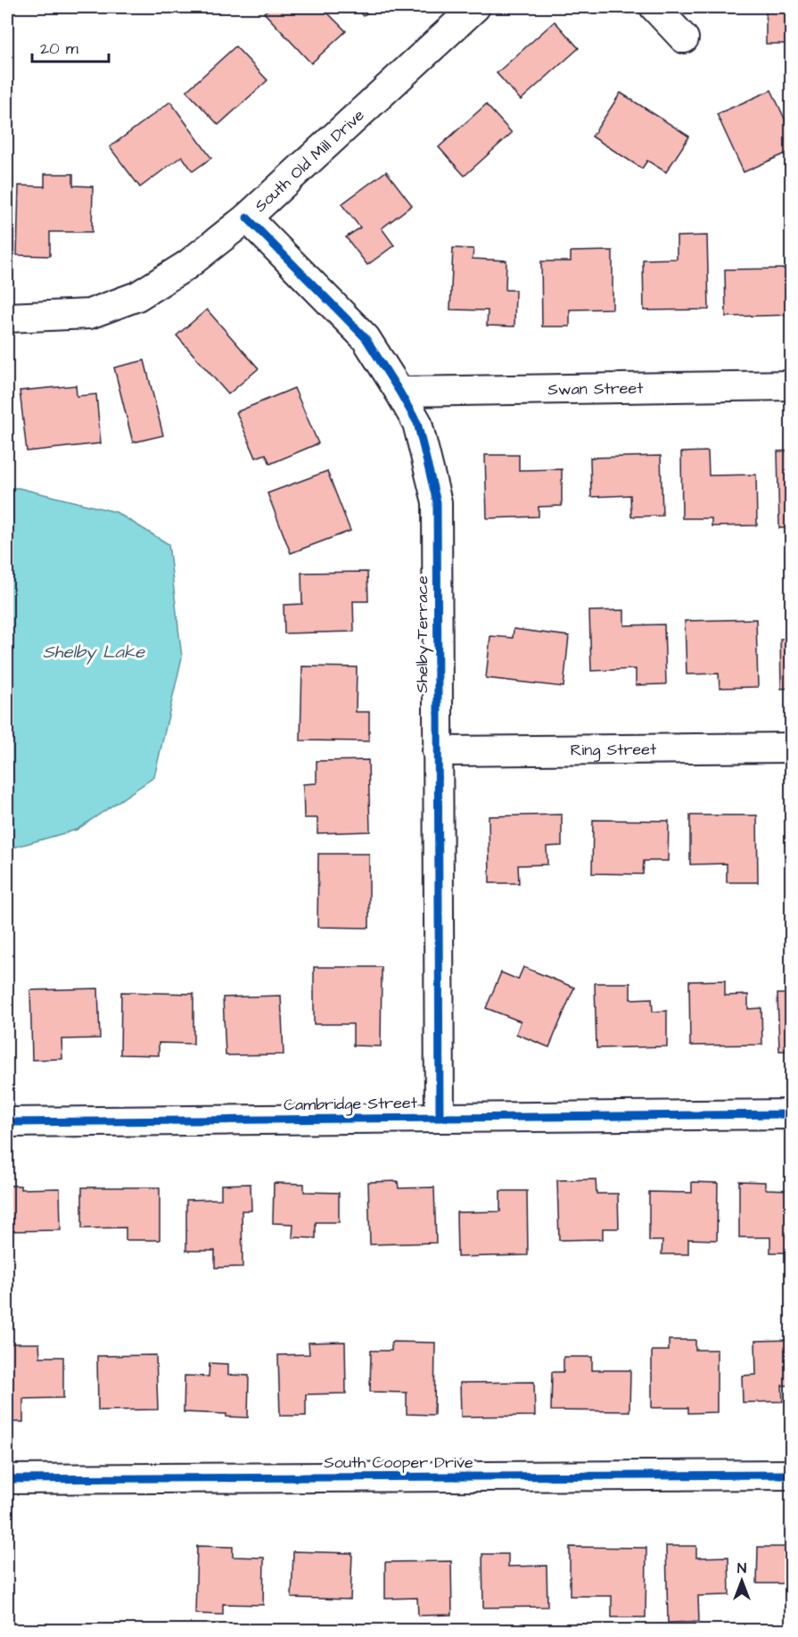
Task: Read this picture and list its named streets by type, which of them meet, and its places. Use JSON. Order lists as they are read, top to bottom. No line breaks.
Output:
{"streets":{"street":["South Old Mill Drive","Swan Street","Shelby Terrace","Ring Street","Cambridge Street","South Cooper Drive"]},"crossings":[["South Old Mill Drive","Shelby Terrace"],["Swan Street","Shelby Terrace"],["Shelby Terrace","Ring Street"],["Shelby Terrace","Cambridge Street"]],"water":["Shelby Lake"],"scale_bar":"20 m","north":"top"}
